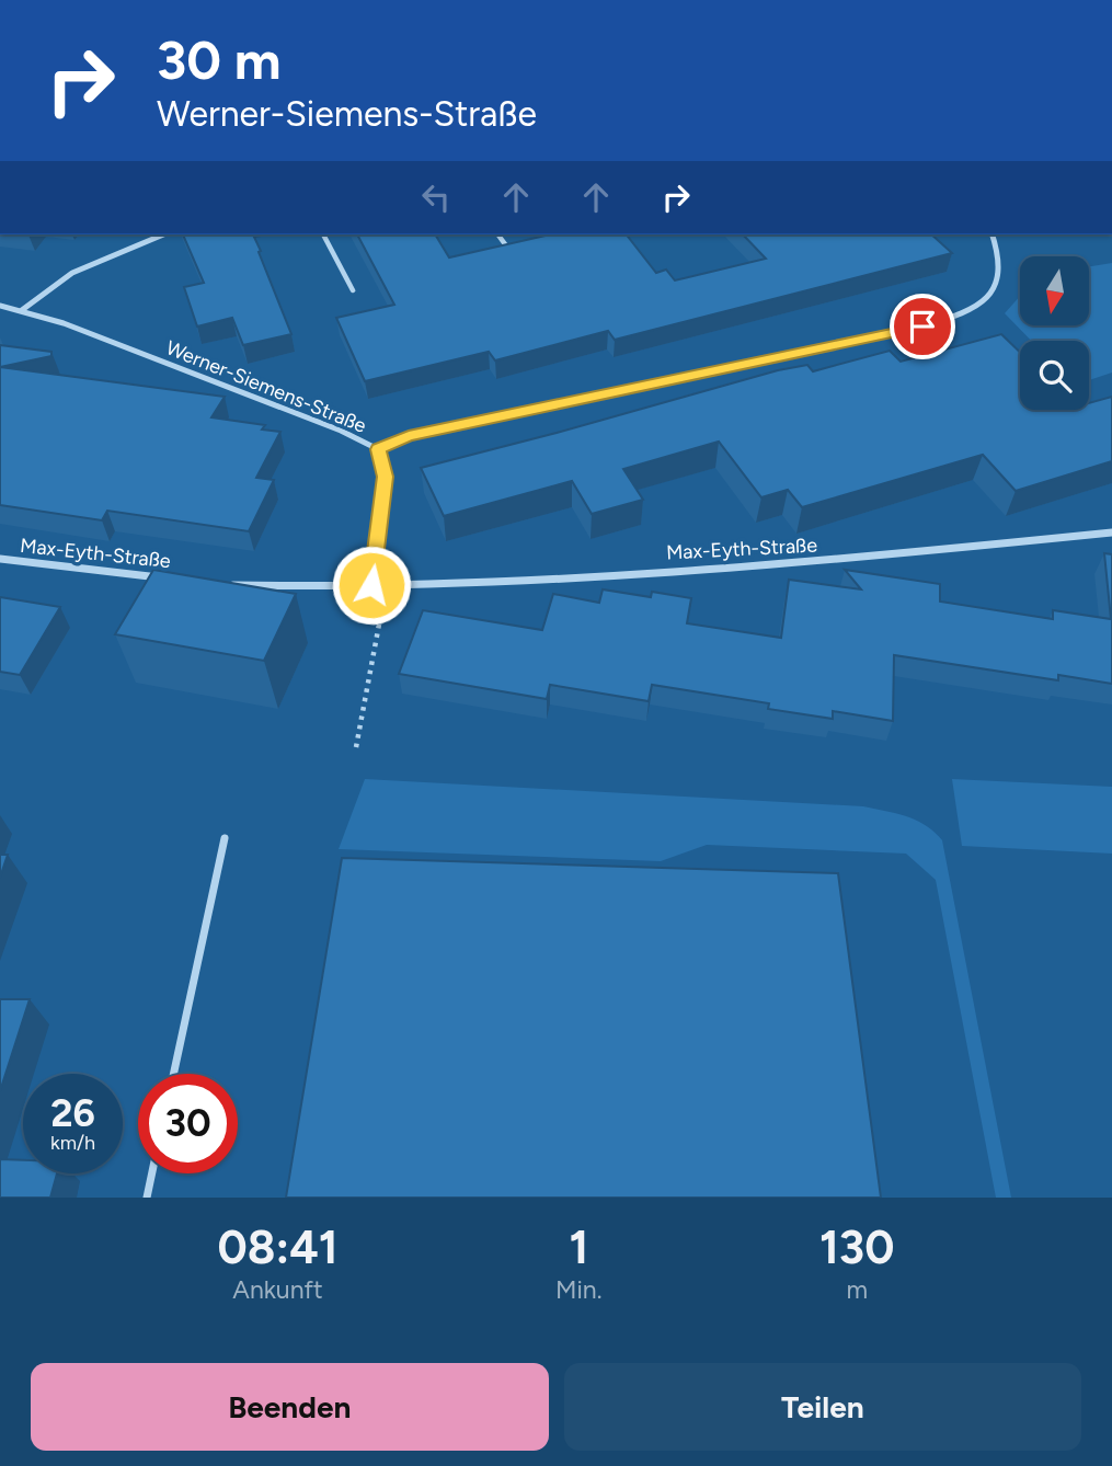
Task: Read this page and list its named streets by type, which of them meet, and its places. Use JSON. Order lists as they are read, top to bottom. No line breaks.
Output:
{"streets":{"street":["Werner-Siemens-Straße","Max-Eyth-Straße"]},"north":"bottom","page":{"turn":["30 m","Werner-Siemens-Straße"],"speed":"26 km/h","limit":"30","eta":["08:41","Ankunft","1","Min.","130","m"],"buttons":["Beenden","Teilen"]}}
